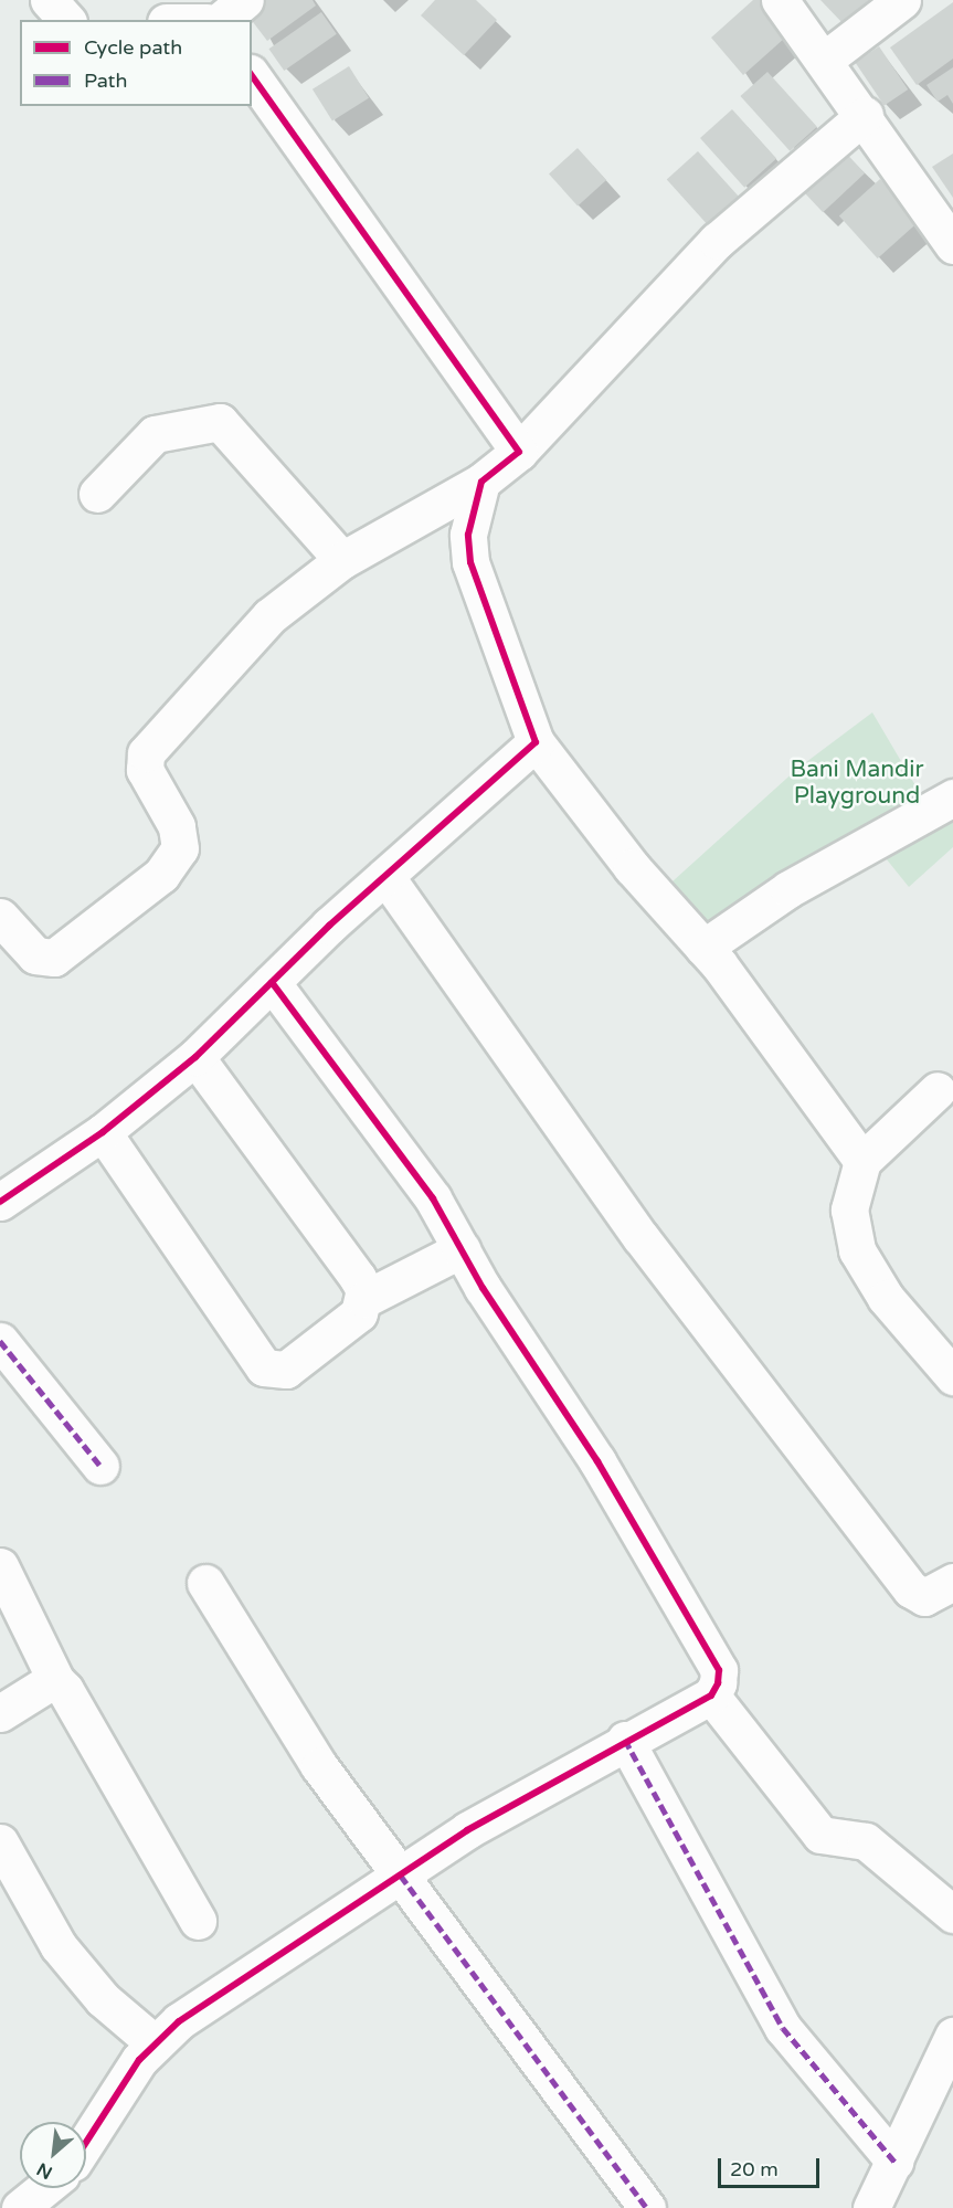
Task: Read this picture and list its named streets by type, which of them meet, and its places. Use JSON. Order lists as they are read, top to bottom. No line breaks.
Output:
{"parks":["Bani Mandir Playground"],"legend":["Cycle path","Path"],"scale_bar":"20 m","north":"bottom left"}
